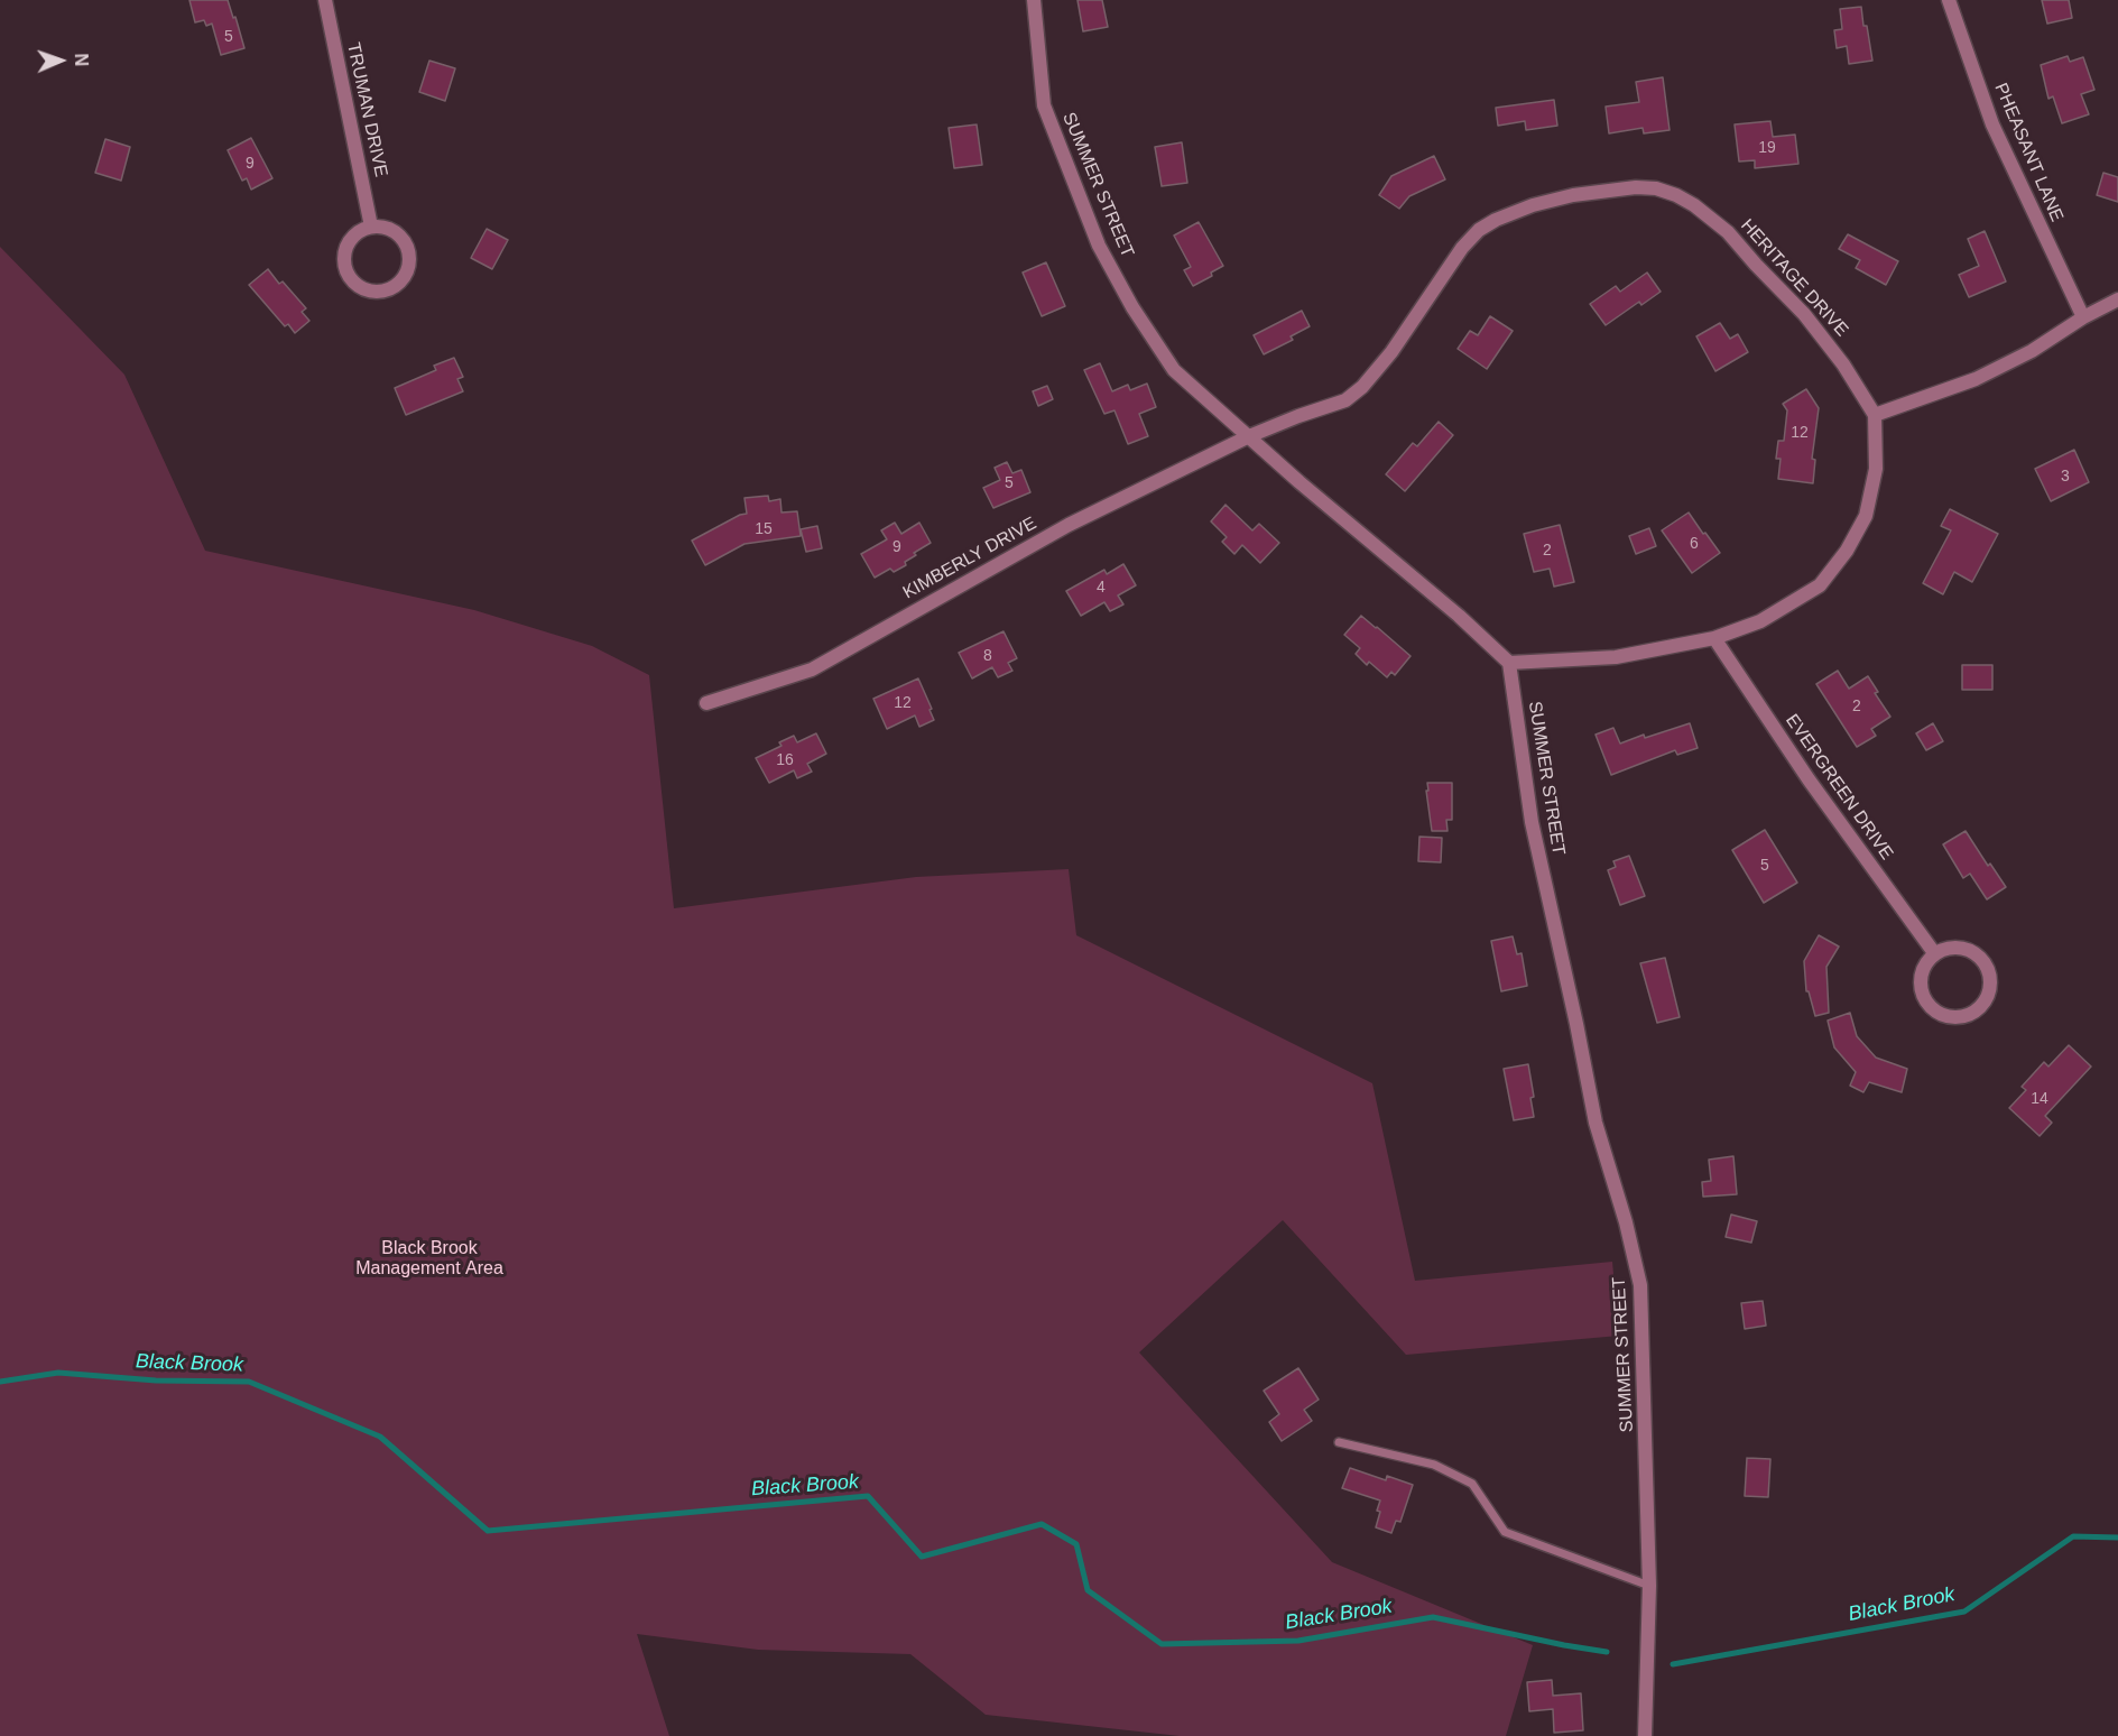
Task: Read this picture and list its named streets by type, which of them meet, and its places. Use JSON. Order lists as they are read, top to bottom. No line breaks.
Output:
{"streets":{"street":["TRUMAN DRIVE","PHEASANT LANE","SUMMER STREET","HERITAGE DRIVE","KIMBERLY DRIVE","EVERGREEN DRIVE"]},"crossings":[["SUMMER STREET","HERITAGE DRIVE"],["SUMMER STREET","KIMBERLY DRIVE"],["HERITAGE DRIVE","KIMBERLY DRIVE"]],"water":["Black Brook"],"parks":["Black Brook Management Area"],"house_numbers":["5","19","9","12","3","5","15","6","9","2","4","8","12","2","16","5","14"],"north":"right"}
